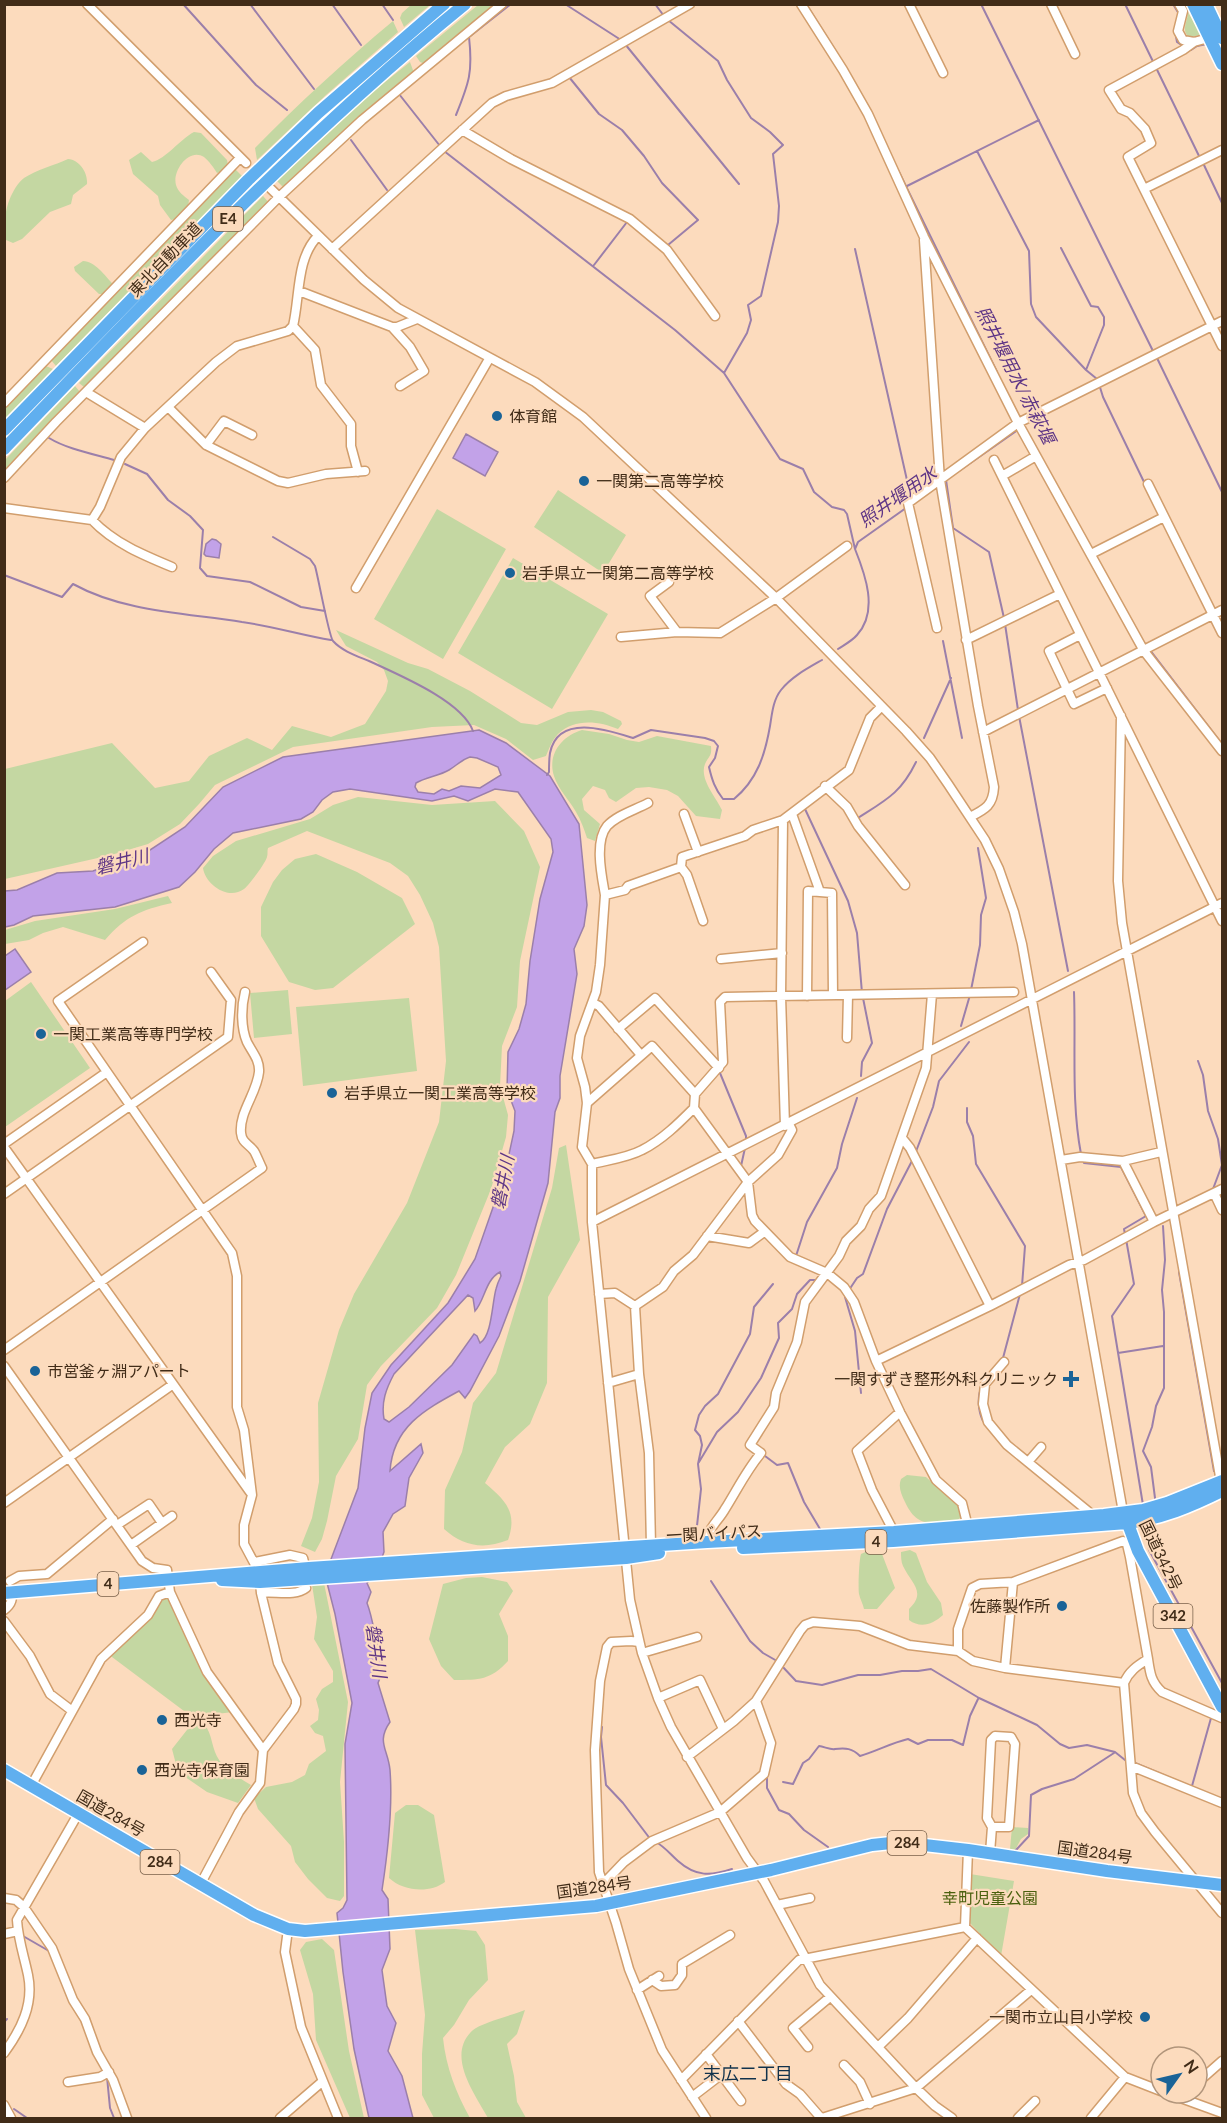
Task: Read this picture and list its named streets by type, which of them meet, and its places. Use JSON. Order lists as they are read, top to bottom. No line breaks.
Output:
{"streets":{"highway":["E4","東北自動車道","一関バイパス","4","国道342号","342","国道284号","284"]},"crossings":[["一関バイパス","国道342号"]],"districts":["末広二丁目"],"water":["照井堰用水/赤萩堰","照井堰用水","磐井川"],"parks":["幸町児童公園"],"places":{"other":["体育館","一関第二高等学校","岩手県立一関第二高等学校","一関工業高等専門学校","岩手県立一関工業高等学校","市営釜ヶ淵アパート","佐藤製作所","西光寺","西光寺保育園","一関市立山目小学校"],"health":["一関すずき整形外科クリニック"]},"north":"top right"}
